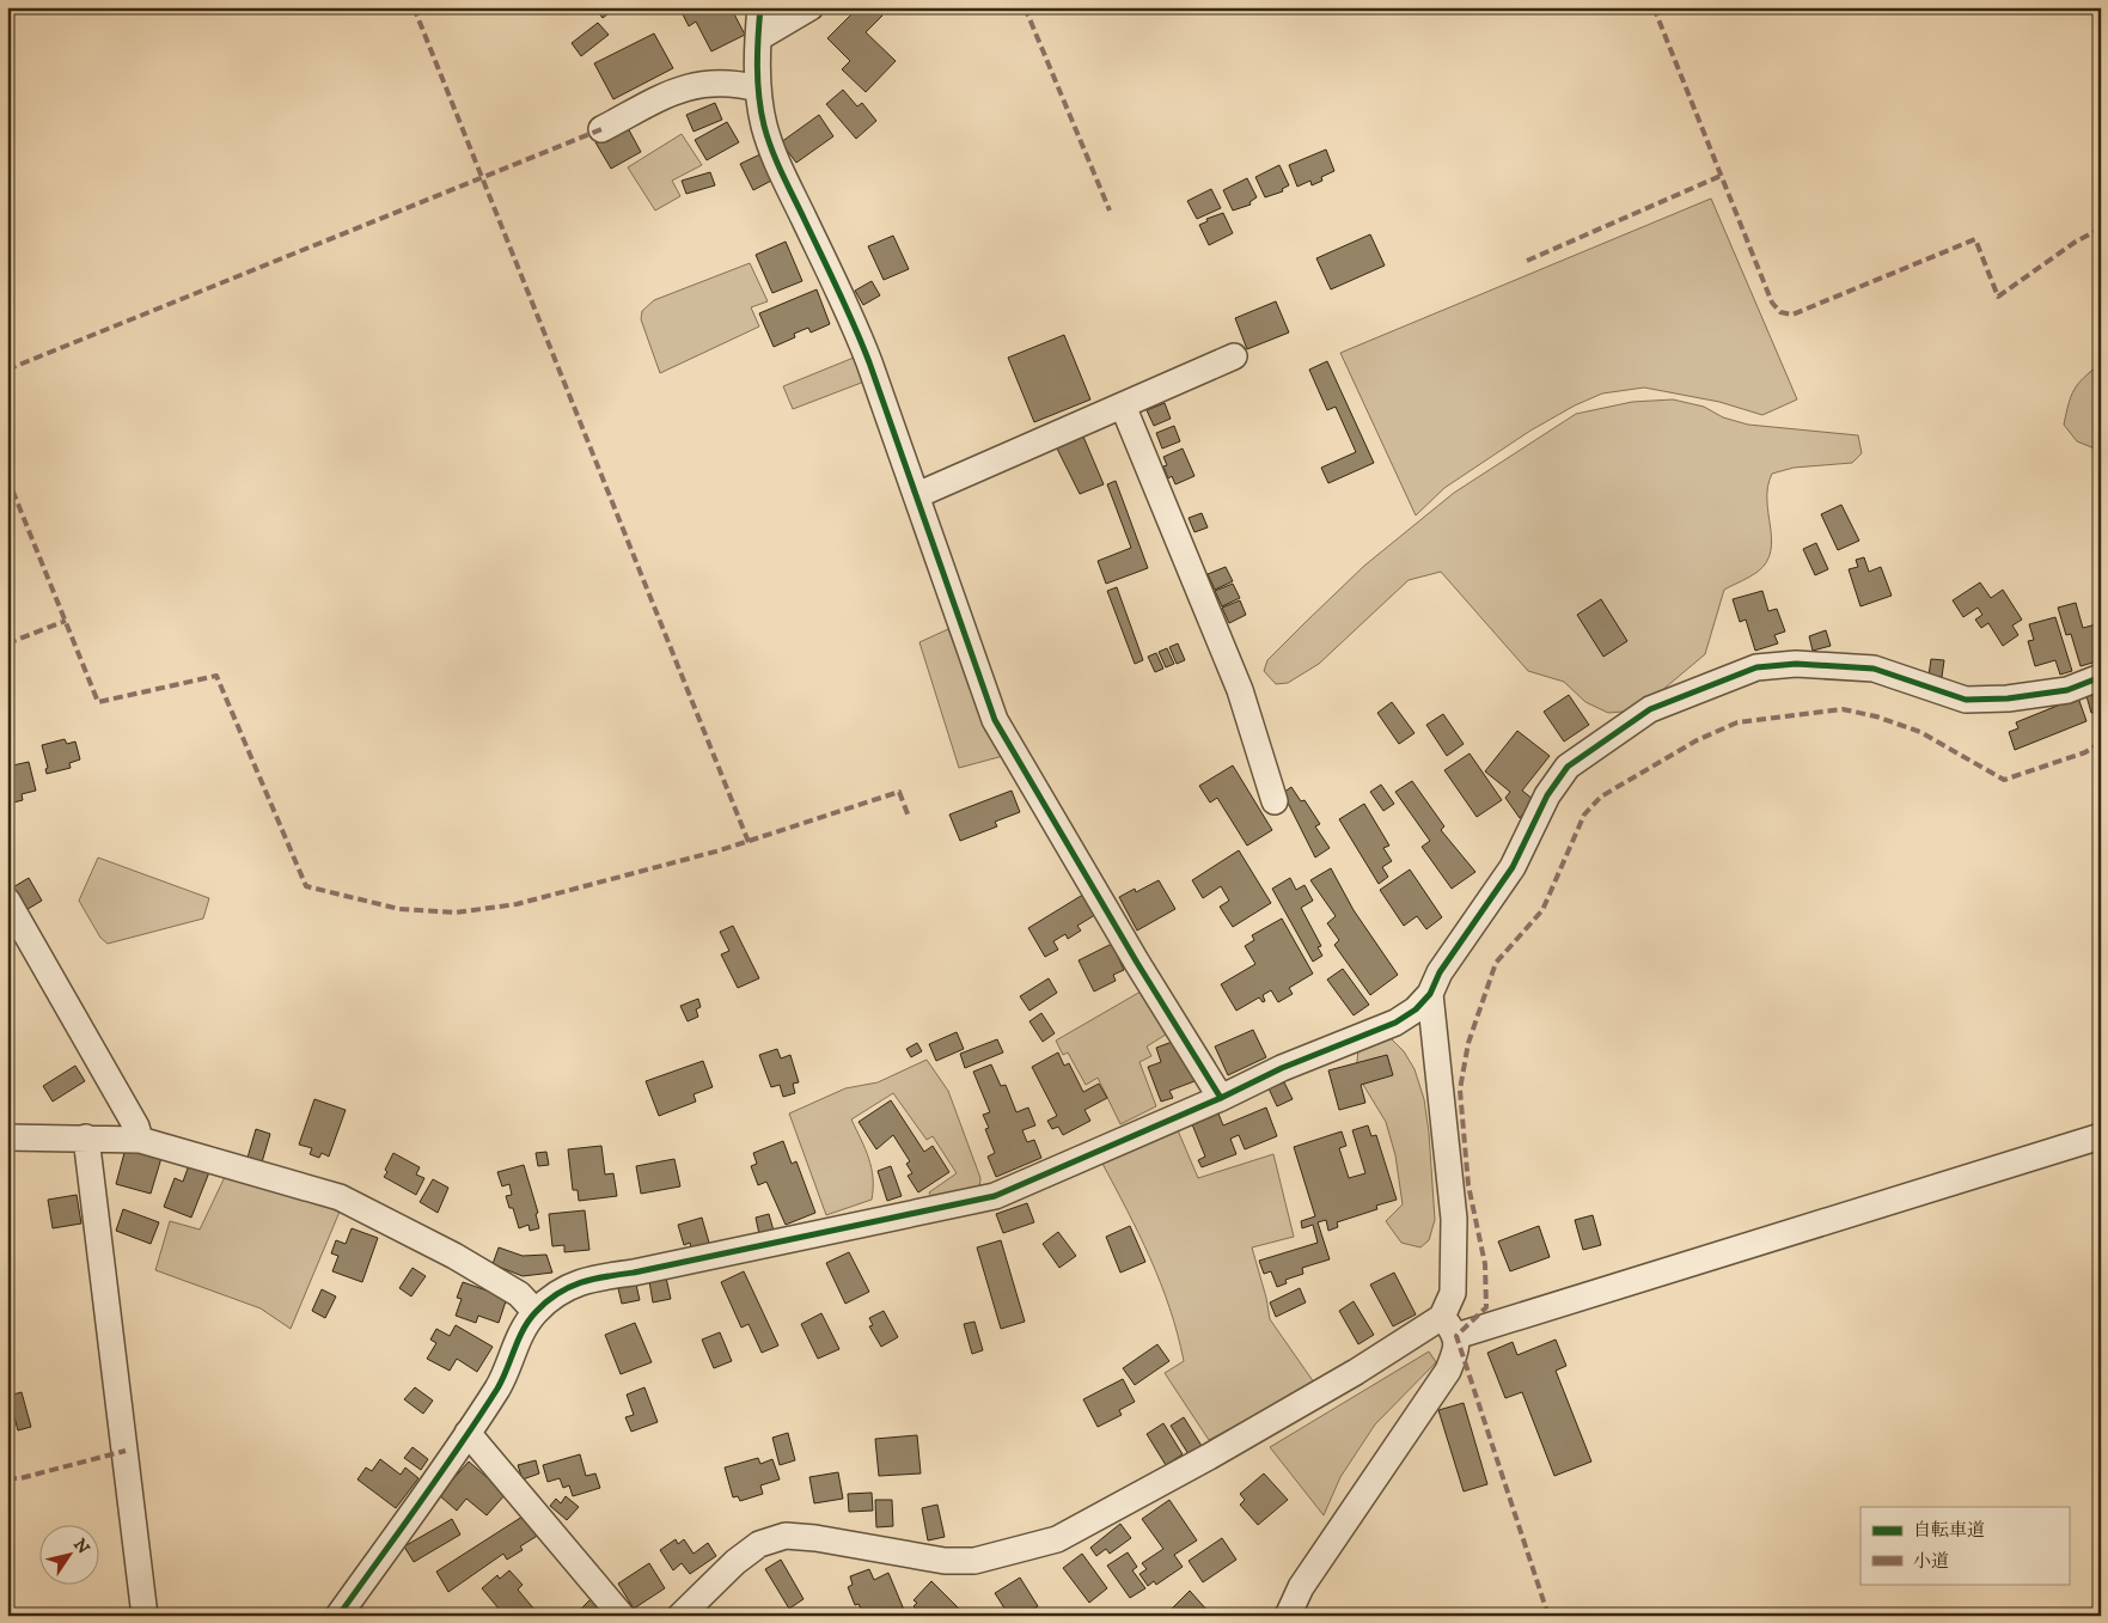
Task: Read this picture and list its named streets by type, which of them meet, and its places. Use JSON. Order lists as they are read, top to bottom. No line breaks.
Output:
{"legend":["自転車道","小道"],"north":"top right"}
